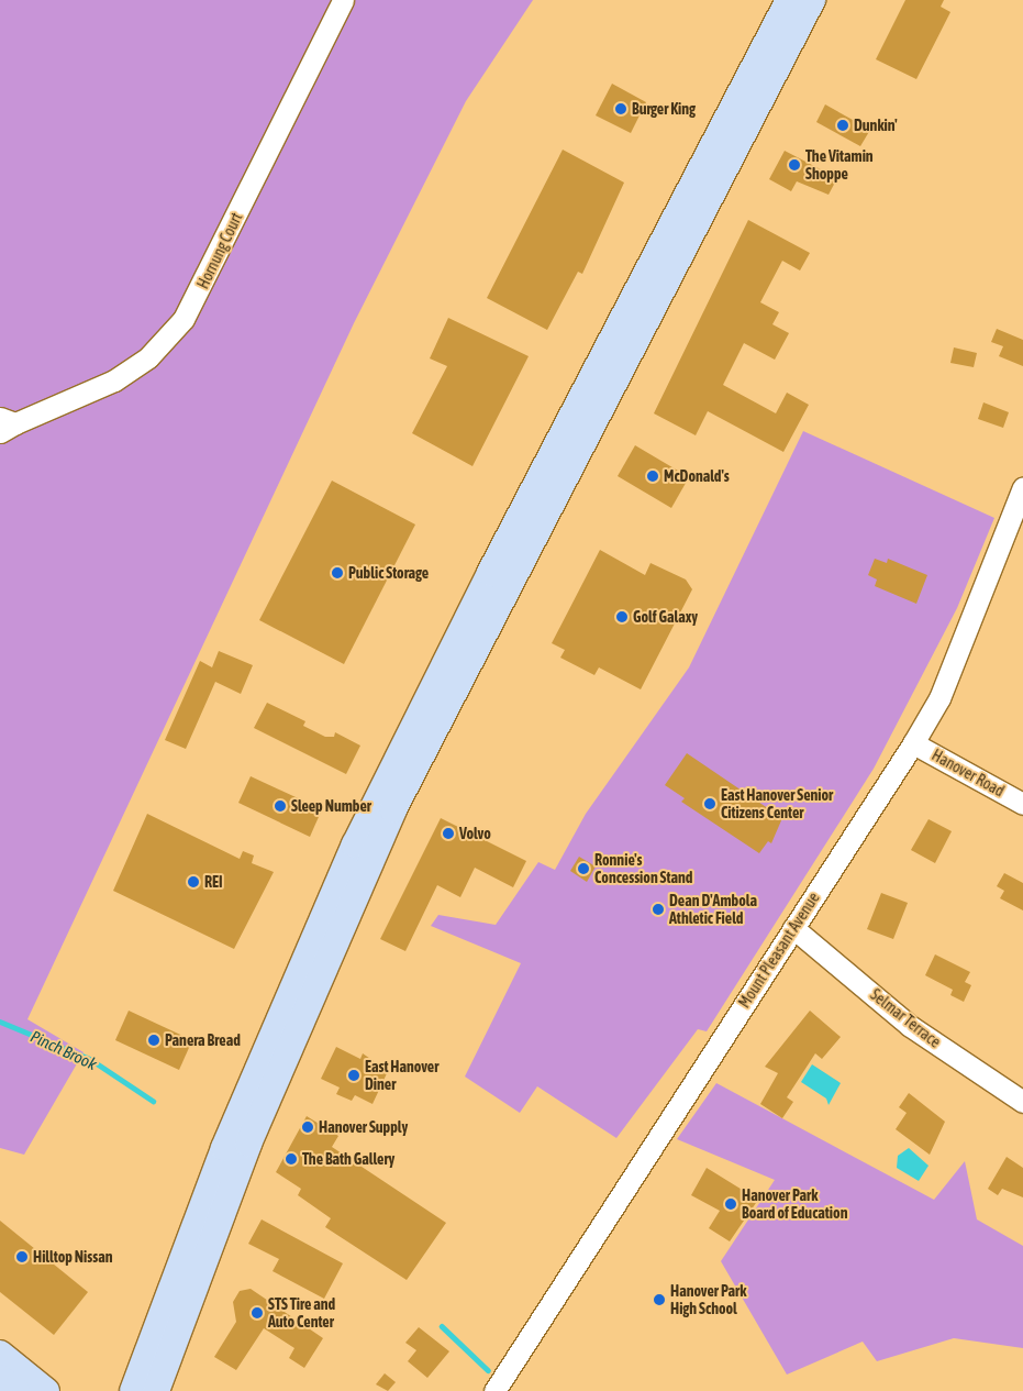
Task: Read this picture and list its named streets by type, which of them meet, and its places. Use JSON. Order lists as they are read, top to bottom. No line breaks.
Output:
{"streets":{"street":["Hornung Court","Hanover Road","Mount Pleasant Avenue","Selmar Terrace"]},"crossings":[["Hanover Road","Mount Pleasant Avenue"],["Mount Pleasant Avenue","Selmar Terrace"]],"water":["Pinch Brook"],"places":["Burger King","Dunkin'","The Vitamin Shoppe","McDonald's","Public Storage","Golf Galaxy","East Hanover Senior Citizens Center","Sleep Number","Volvo","Ronnie's Concession Stand","REI","Dean D'Ambola Athletic Field","Panera Bread","East Hanover Diner","Hanover Supply","The Bath Gallery","Hanover Park Board of Education","Hilltop Nissan","Hanover Park High School","STS Tire and Auto Center"]}
